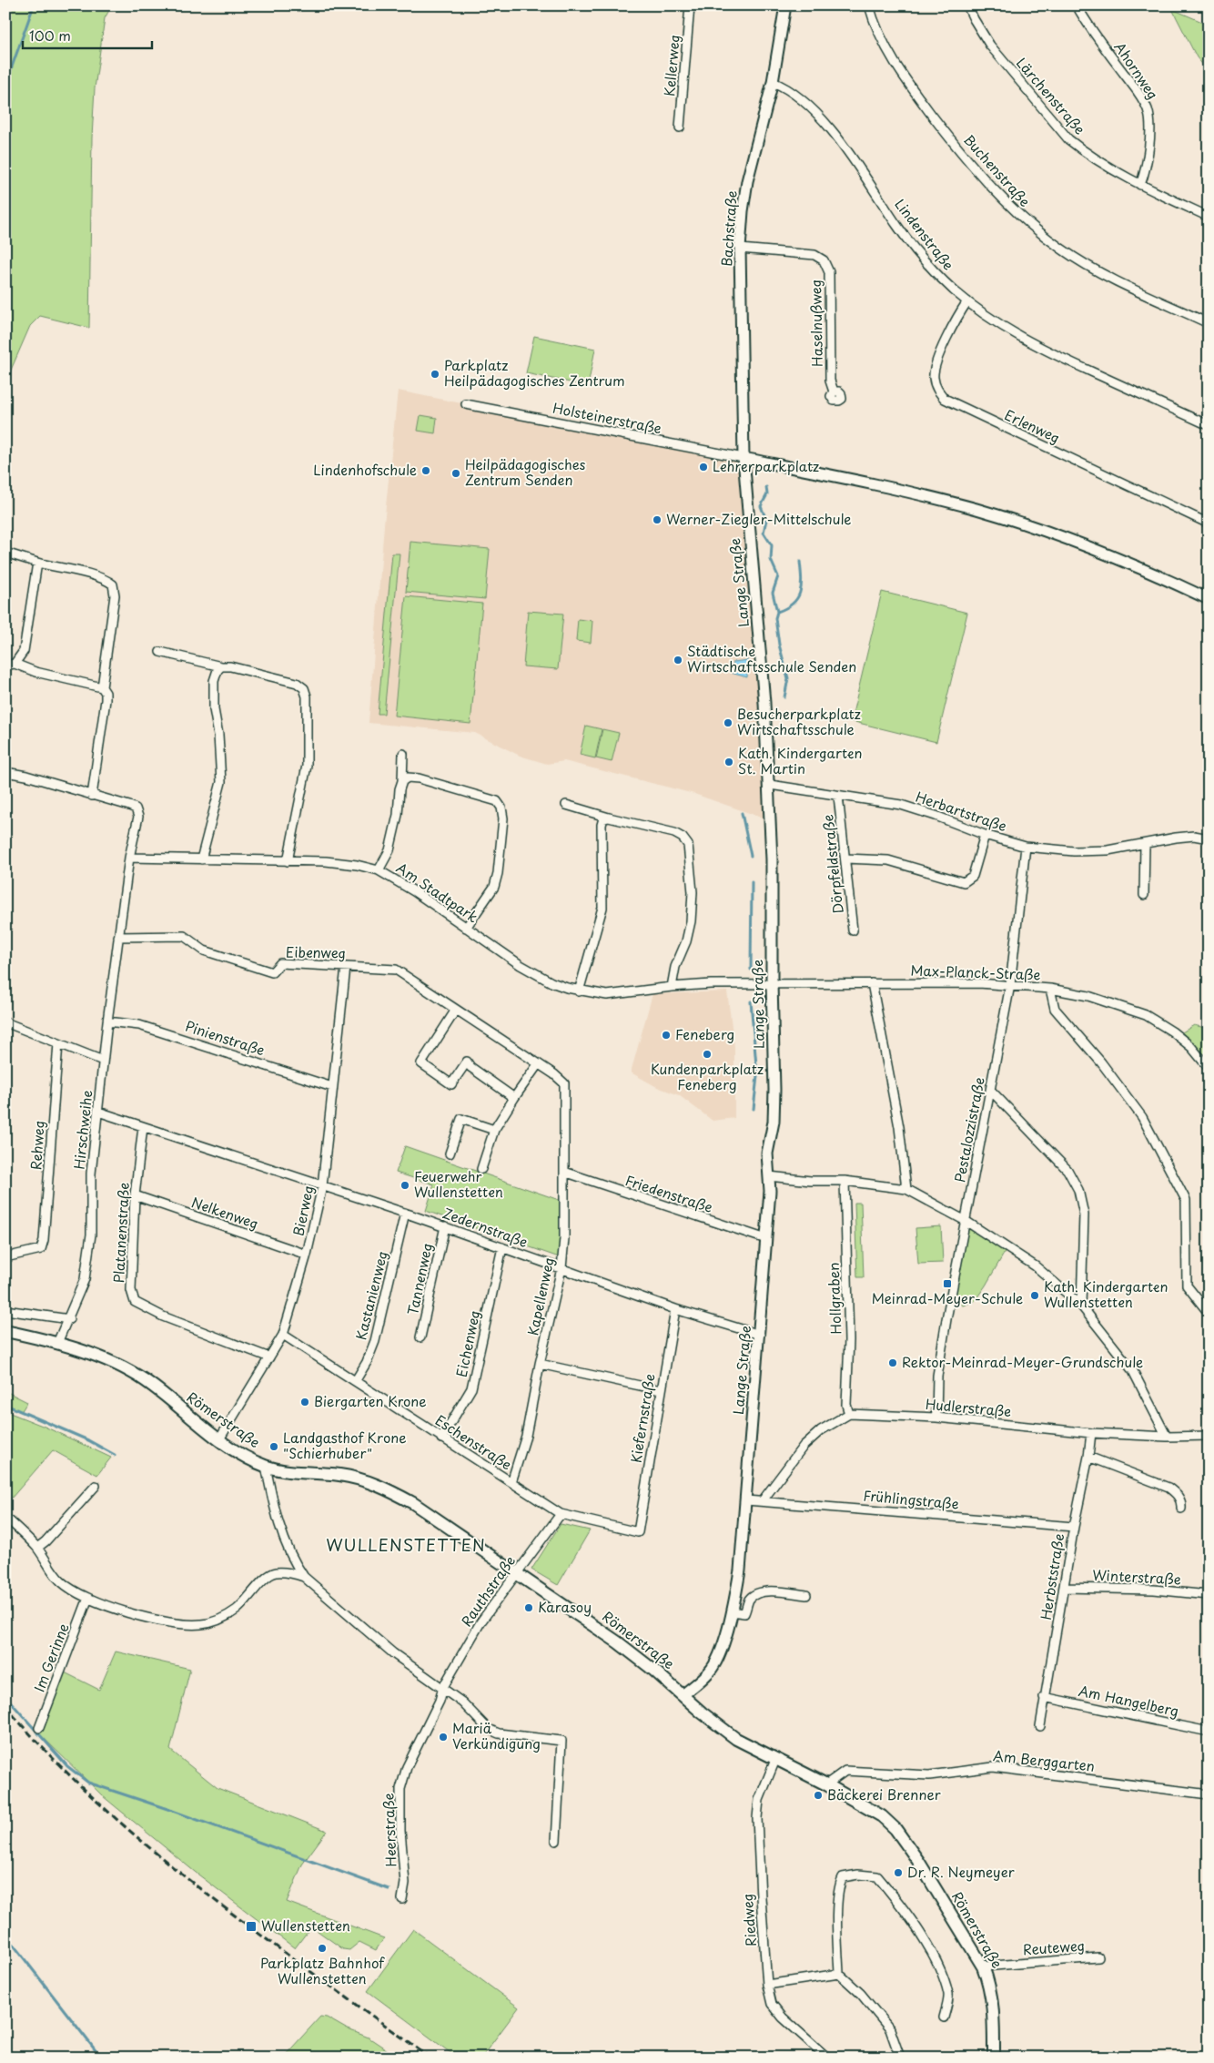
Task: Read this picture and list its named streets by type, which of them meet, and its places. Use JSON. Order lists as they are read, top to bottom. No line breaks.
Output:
{"streets":{"main road":["Römerstraße"],"street":["Kellerweg","Ahornweg","Lärchenstraße","Buchenstraße","Bachstraße","Lindenstraße","Haselnußweg","Holsteinerstraße","Erlenweg","Lange Straße","Herbartstraße","Dörpfeldstraße","Am Stadtpark","Eibenweg","Max-Planck-Straße","Pinienstraße","Hirschweihe","Pestalozzistraße","Rehweg","Friedenstraße","Bierweg","Nelkenweg","Zedernstraße","Platanenstraße","Tannenweg","Kastanienweg","Kapellenweg","Hollgraben","Eichenweg","Hudlerstraße","Kiefernstraße","Eschenstraße","Frühlingstraße","Herbststraße","Winterstraße","Rauthstraße","Im Gerinne","Am Hangelberg","Am Berggarten","Heerstraße","Riedweg","Reuteweg"]},"crossings":[["Ahornweg","Lärchenstraße"],["Bachstraße","Lindenstraße"],["Bachstraße","Haselnußweg"],["Bachstraße","Holsteinerstraße"],["Bachstraße","Lange Straße"],["Lindenstraße","Erlenweg"],["Holsteinerstraße","Lange Straße"],["Lange Straße","Herbartstraße"],["Lange Straße","Am Stadtpark"],["Lange Straße","Max-Planck-Straße"],["Lange Straße","Friedenstraße"],["Lange Straße","Zedernstraße"],["Lange Straße","Römerstraße"],["Lange Straße","Frühlingstraße"],["Herbartstraße","Dörpfeldstraße"],["Herbartstraße","Pestalozzistraße"],["Am Stadtpark","Max-Planck-Straße"],["Am Stadtpark","Hirschweihe"],["Eibenweg","Hirschweihe"],["Eibenweg","Bierweg"],["Eibenweg","Kapellenweg"],["Max-Planck-Straße","Pestalozzistraße"],["Pinienstraße","Hirschweihe"],["Pinienstraße","Bierweg"],["Hirschweihe","Zedernstraße"],["Hirschweihe","Römerstraße"],["Pestalozzistraße","Hudlerstraße"],["Friedenstraße","Kapellenweg"],["Bierweg","Nelkenweg"],["Bierweg","Zedernstraße"],["Bierweg","Platanenstraße"],["Bierweg","Römerstraße"],["Bierweg","Eschenstraße"],["Nelkenweg","Platanenstraße"],["Zedernstraße","Platanenstraße"],["Zedernstraße","Tannenweg"],["Zedernstraße","Kastanienweg"],["Zedernstraße","Kapellenweg"],["Zedernstraße","Eichenweg"],["Zedernstraße","Kiefernstraße"],["Kastanienweg","Eschenstraße"],["Kapellenweg","Eschenstraße"],["Hollgraben","Hudlerstraße"],["Eichenweg","Eschenstraße"],["Hudlerstraße","Herbststraße"],["Kiefernstraße","Eschenstraße"],["Römerstraße","Rauthstraße"],["Römerstraße","Am Berggarten"],["Römerstraße","Riedweg"],["Römerstraße","Reuteweg"],["Eschenstraße","Rauthstraße"],["Frühlingstraße","Herbststraße"],["Herbststraße","Winterstraße"],["Herbststraße","Am Hangelberg"],["Rauthstraße","Heerstraße"]],"districts":["WULLENSTETTEN"],"places":{"other":["Parkplatz Heilpädagogisches Zentrum","Lehrerparkplatz","Lindenhofschule","Heilpädagogisches Zentrum Senden","Werner-Ziegler-Mittelschule","Städtische Wirtschaftsschule Senden","Besucherparkplatz Wirtschaftsschule","Kath. Kindergarten St. Martin","Feneberg","Kundenparkplatz Feneberg","Feuerwehr Wullenstetten","Kath. Kindergarten Wullenstetten","Rektor-Meinrad-Meyer-Grundschule","Biergarten Krone","Landgasthof Krone \"Schierhuber\"","Karasoy","Mariä Verkündigung","Bäckerei Brenner","Dr. R. Neymeyer","Parkplatz Bahnhof Wullenstetten"],"transit":["Meinrad-Meyer-Schule","Wullenstetten"]},"scale_bar":"100 m"}
